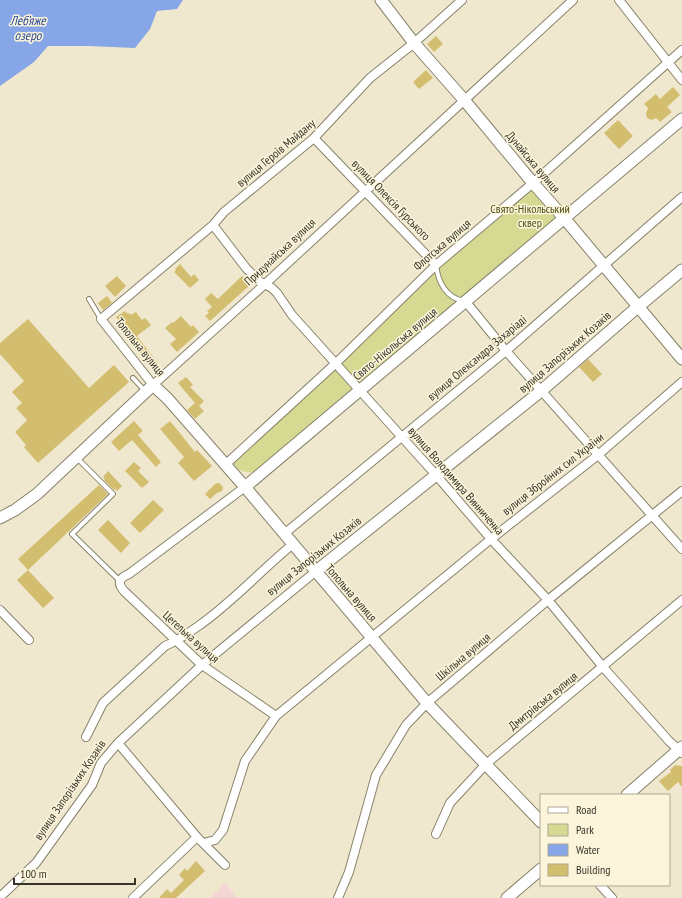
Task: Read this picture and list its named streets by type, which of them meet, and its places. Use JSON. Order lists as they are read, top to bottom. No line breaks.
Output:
{"streets":{"main road":["Дунайська вулиця","Придунайська вулиця","Свято-Нікольська вулиця","Топольна вулиця","вулиця Запорізьких Козаків"],"street":["вулиця Героїв Майдану","вулиця Олексія Гурського","Флотська вулиця","вулиця Олександра Захаріаді","вулиця Збройних сил України","вулиця Володимира Винниченка","Цегельна вулиця","Шкільна вулиця","Дмитрівська вулиця"]},"crossings":[["вулиця Героїв Майдану","Дунайська вулиця"],["вулиця Героїв Майдану","вулиця Олексія Гурського"],["вулиця Героїв Майдану","Топольна вулиця"],["вулиця Героїв Майдану","вулиця Володимира Винниченка"],["Дунайська вулиця","Флотська вулиця"],["Дунайська вулиця","Придунайська вулиця"],["Дунайська вулиця","Свято-Нікольська вулиця"],["Дунайська вулиця","вулиця Запорізьких Козаків"],["Дунайська вулиця","вулиця Олександра Захаріаді"],["вулиця Олексія Гурського","Флотська вулиця"],["вулиця Олексія Гурського","Придунайська вулиця"],["вулиця Олексія Гурського","Свято-Нікольська вулиця"],["вулиця Олексія Гурського","вулиця Запорізьких Козаків"],["вулиця Олексія Гурського","вулиця Олександра Захаріаді"],["вулиця Олексія Гурського","вулиця Збройних сил України"],["вулиця Олексія Гурського","Шкільна вулиця"],["Флотська вулиця","Топольна вулиця"],["Флотська вулиця","вулиця Володимира Винниченка"],["Придунайська вулиця","Топольна вулиця"],["Придунайська вулиця","вулиця Володимира Винниченка"],["Свято-Нікольська вулиця","Топольна вулиця"],["Свято-Нікольська вулиця","вулиця Володимира Винниченка"],["Свято-Нікольська вулиця","Цегельна вулиця"],["Топольна вулиця","вулиця Запорізьких Козаків"],["Топольна вулиця","вулиця Олександра Захаріаді"],["Топольна вулиця","вулиця Збройних сил України"],["Топольна вулиця","Шкільна вулиця"],["Топольна вулиця","Дмитрівська вулиця"],["вулиця Запорізьких Козаків","вулиця Володимира Винниченка"],["вулиця Запорізьких Козаків","Цегельна вулиця"],["вулиця Олександра Захаріаді","вулиця Володимира Винниченка"],["вулиця Збройних сил України","вулиця Володимира Винниченка"],["вулиця Збройних сил України","Цегельна вулиця"],["вулиця Володимира Винниченка","Шкільна вулиця"],["вулиця Володимира Винниченка","Дмитрівська вулиця"]],"water":["Леб’яже озеро"],"parks":["Свято-Нікольський сквер"],"legend":["Road","Park","Water","Building"],"scale_bar":"100 m"}
